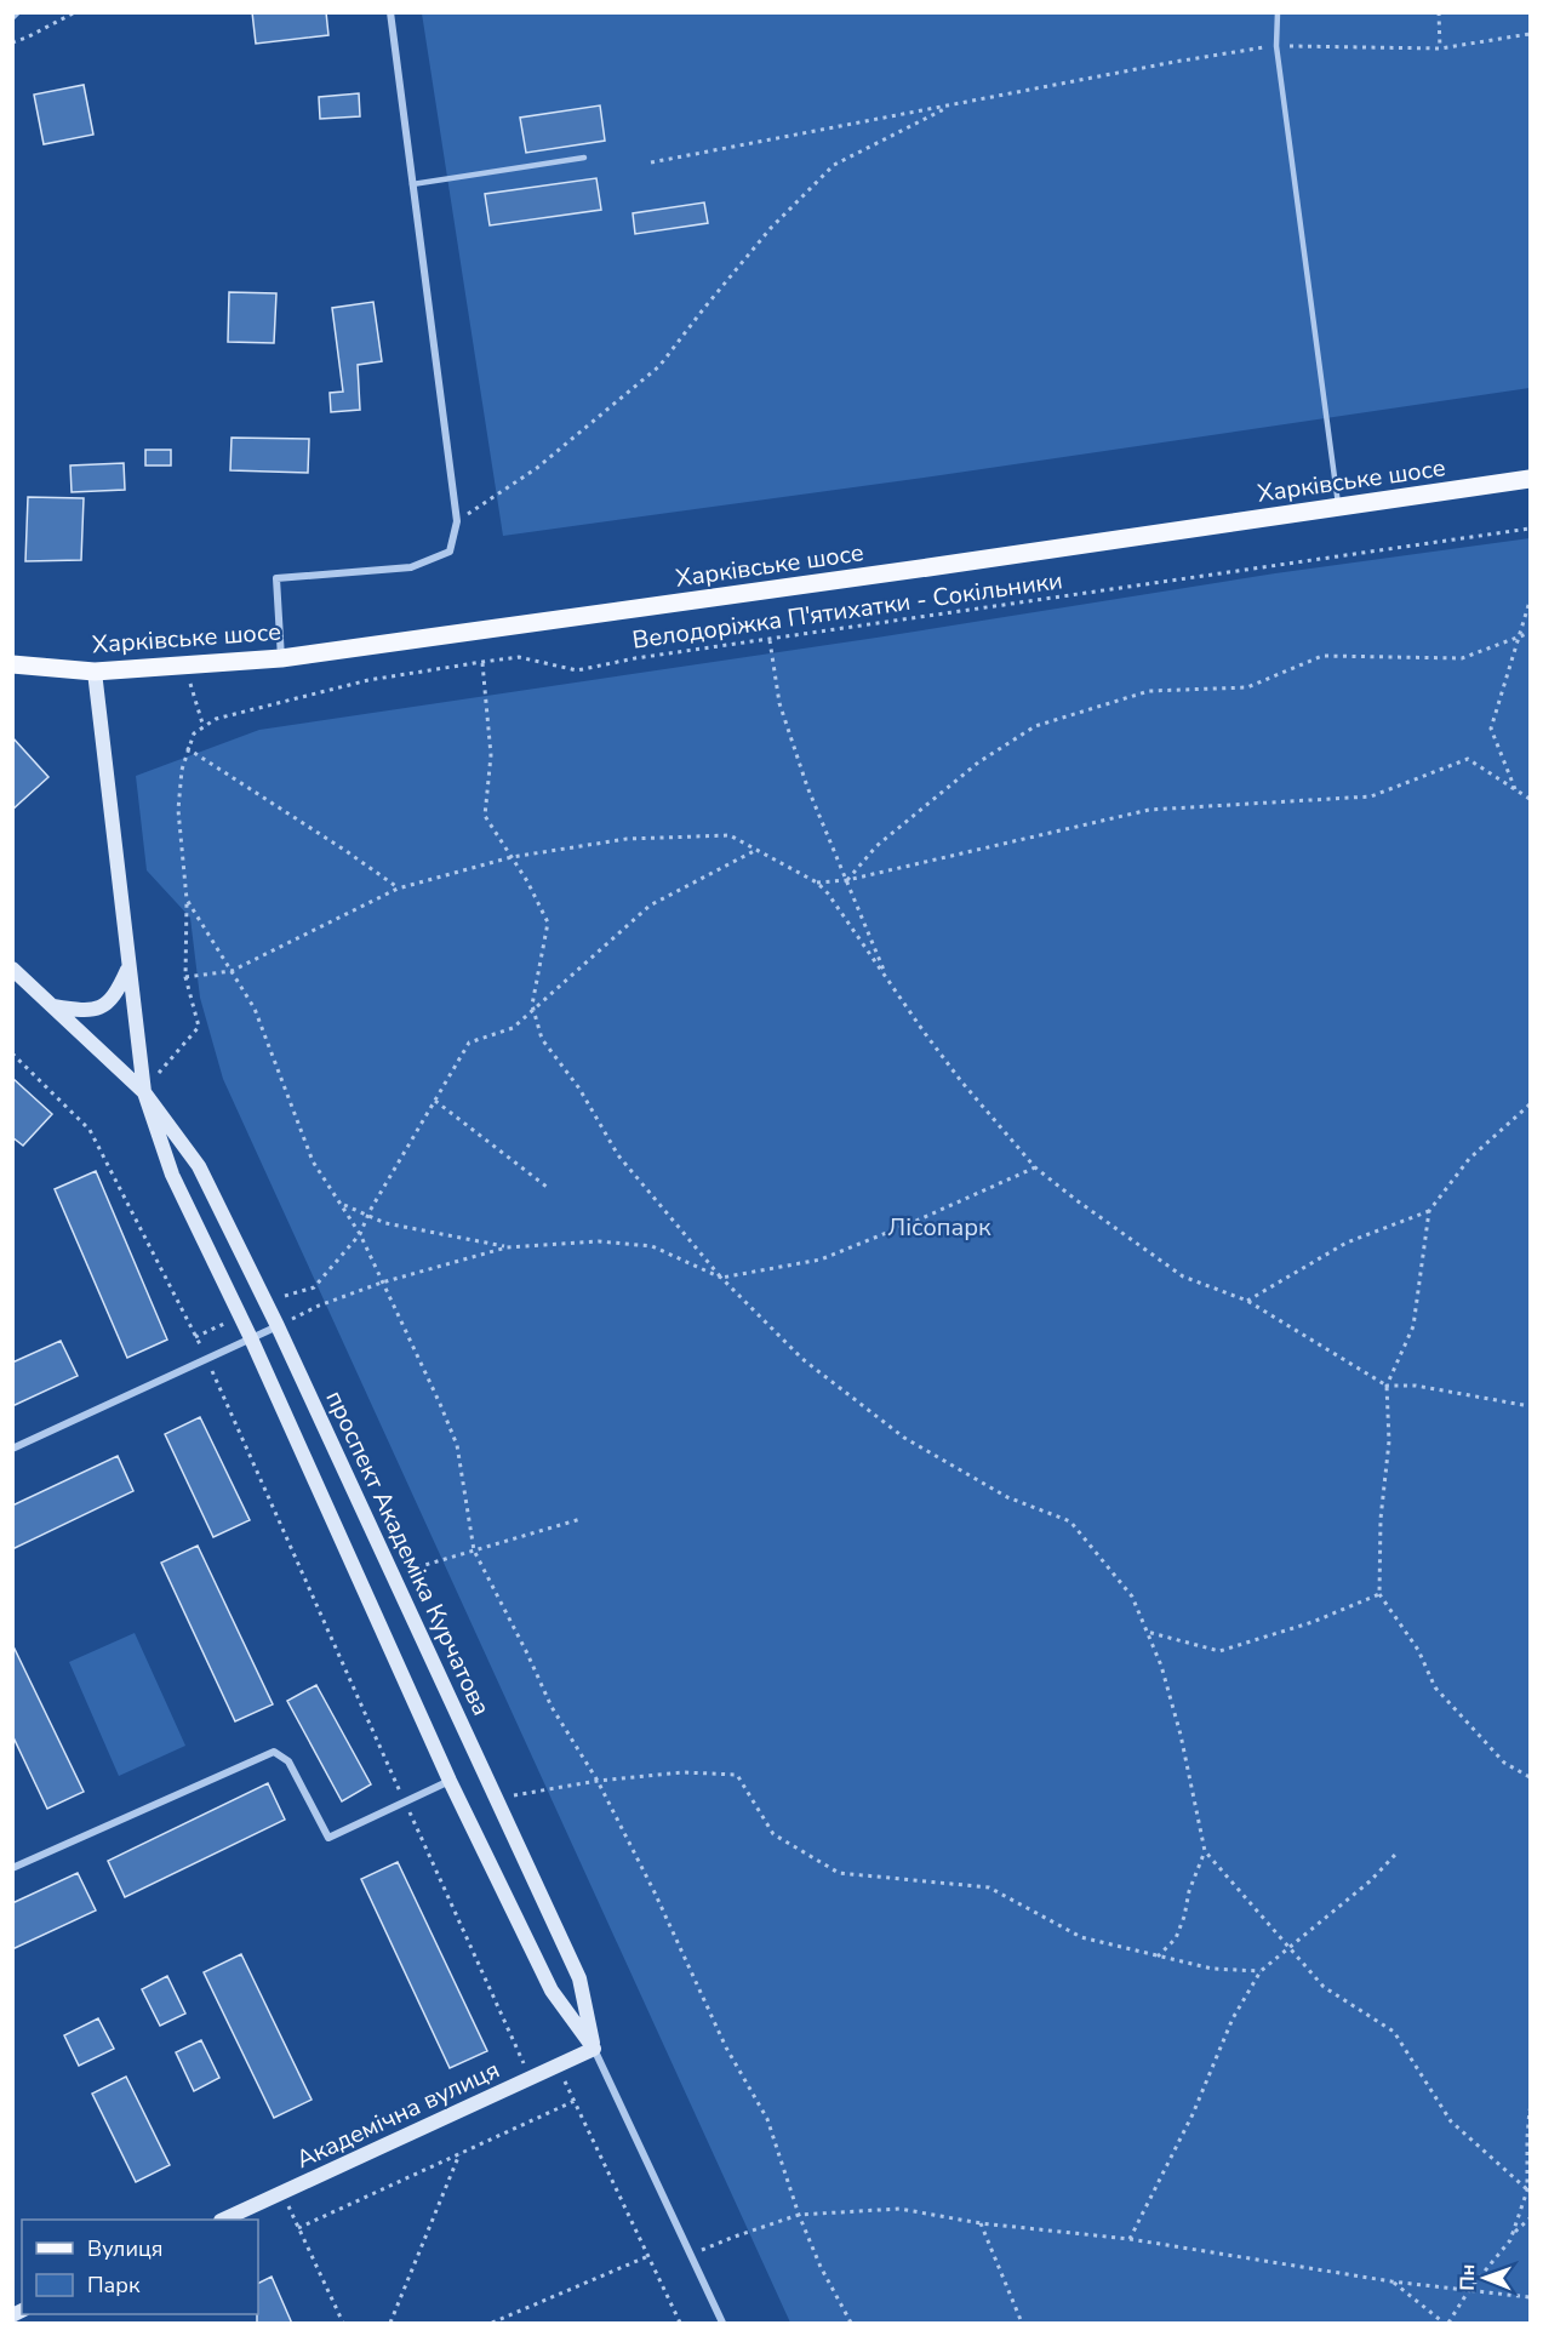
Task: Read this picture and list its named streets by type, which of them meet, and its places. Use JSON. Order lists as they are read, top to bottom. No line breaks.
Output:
{"streets":{"main road":["Харківське шосе"],"street":["проспект Академіка Курчатова","Академічна вулиця"],"path":["Велодоріжка П'ятихатки - Сокільники"]},"crossings":[["проспект Академіка Курчатова","Академічна вулиця"]],"parks":["Лісопарк"],"legend":["Вулиця","Парк"],"north":"left"}
